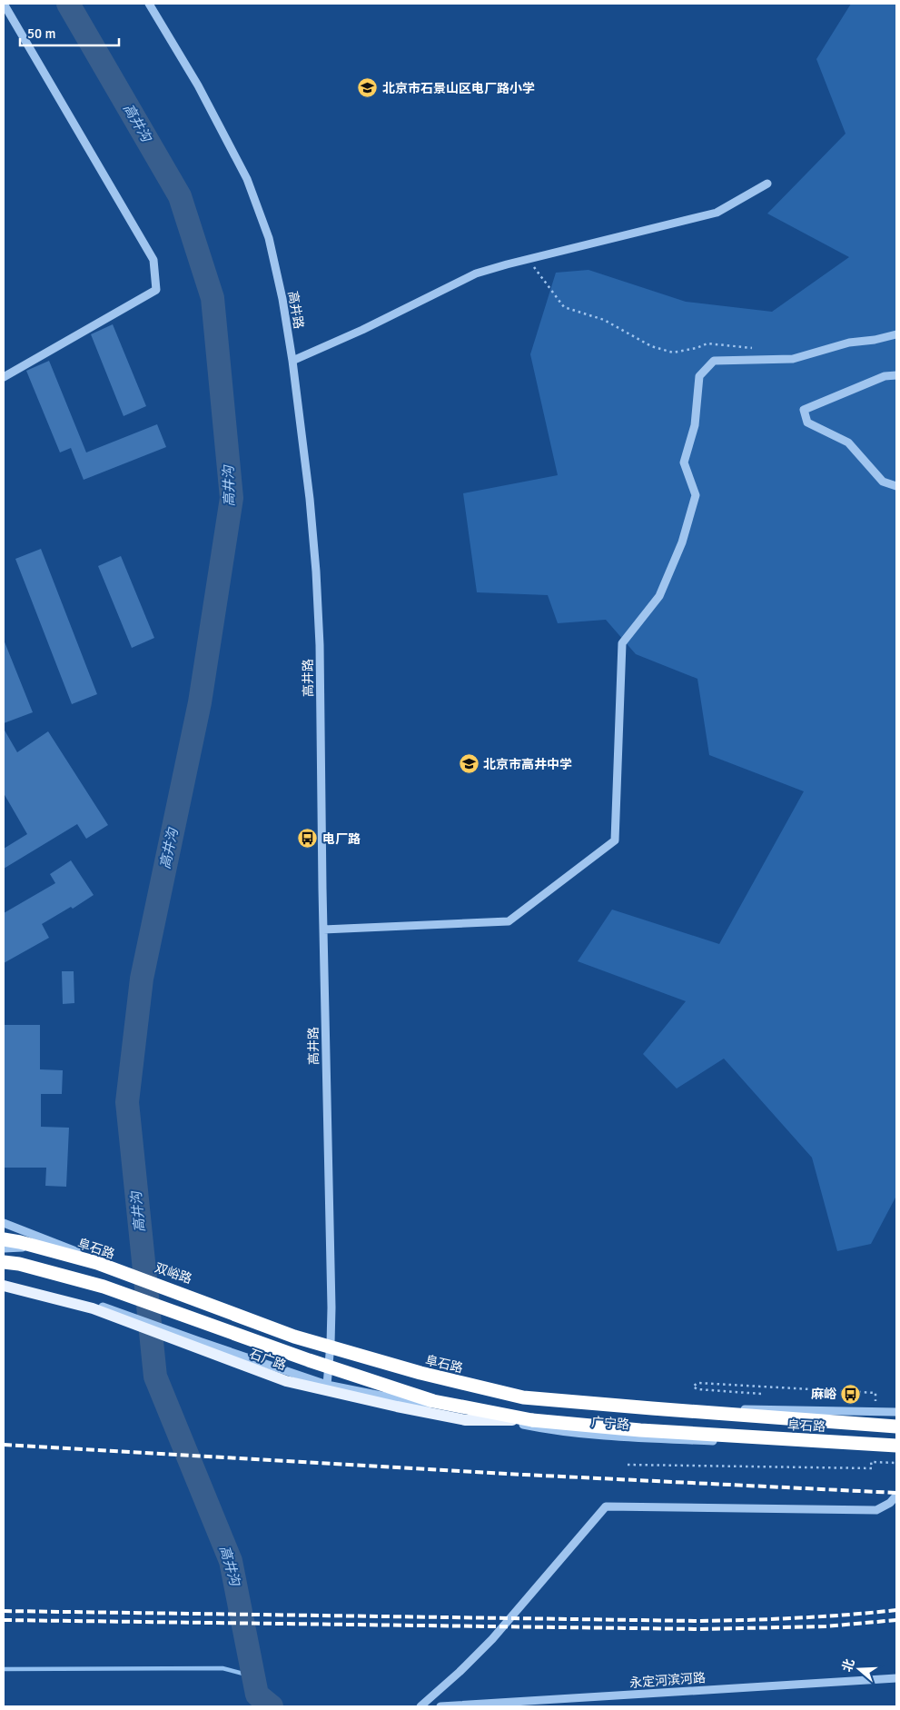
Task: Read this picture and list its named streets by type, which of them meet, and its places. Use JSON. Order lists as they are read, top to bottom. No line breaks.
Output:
{"streets":{"highway":["阜石路"],"main road":["石广路"],"street":["高井路","双峪路","广宁路","永定河滨河路"]},"crossings":[["高井路","双峪路"],["高井路","广宁路"],["阜石路","石广路"],["阜石路","广宁路"],["双峪路","广宁路"]],"water":["高井沟"],"places":{"school or university":["北京市石景山区电厂路小学","北京市高井中学"],"bus stop":["电厂路","麻峪"]},"scale_bar":"50 m","north":"left"}
